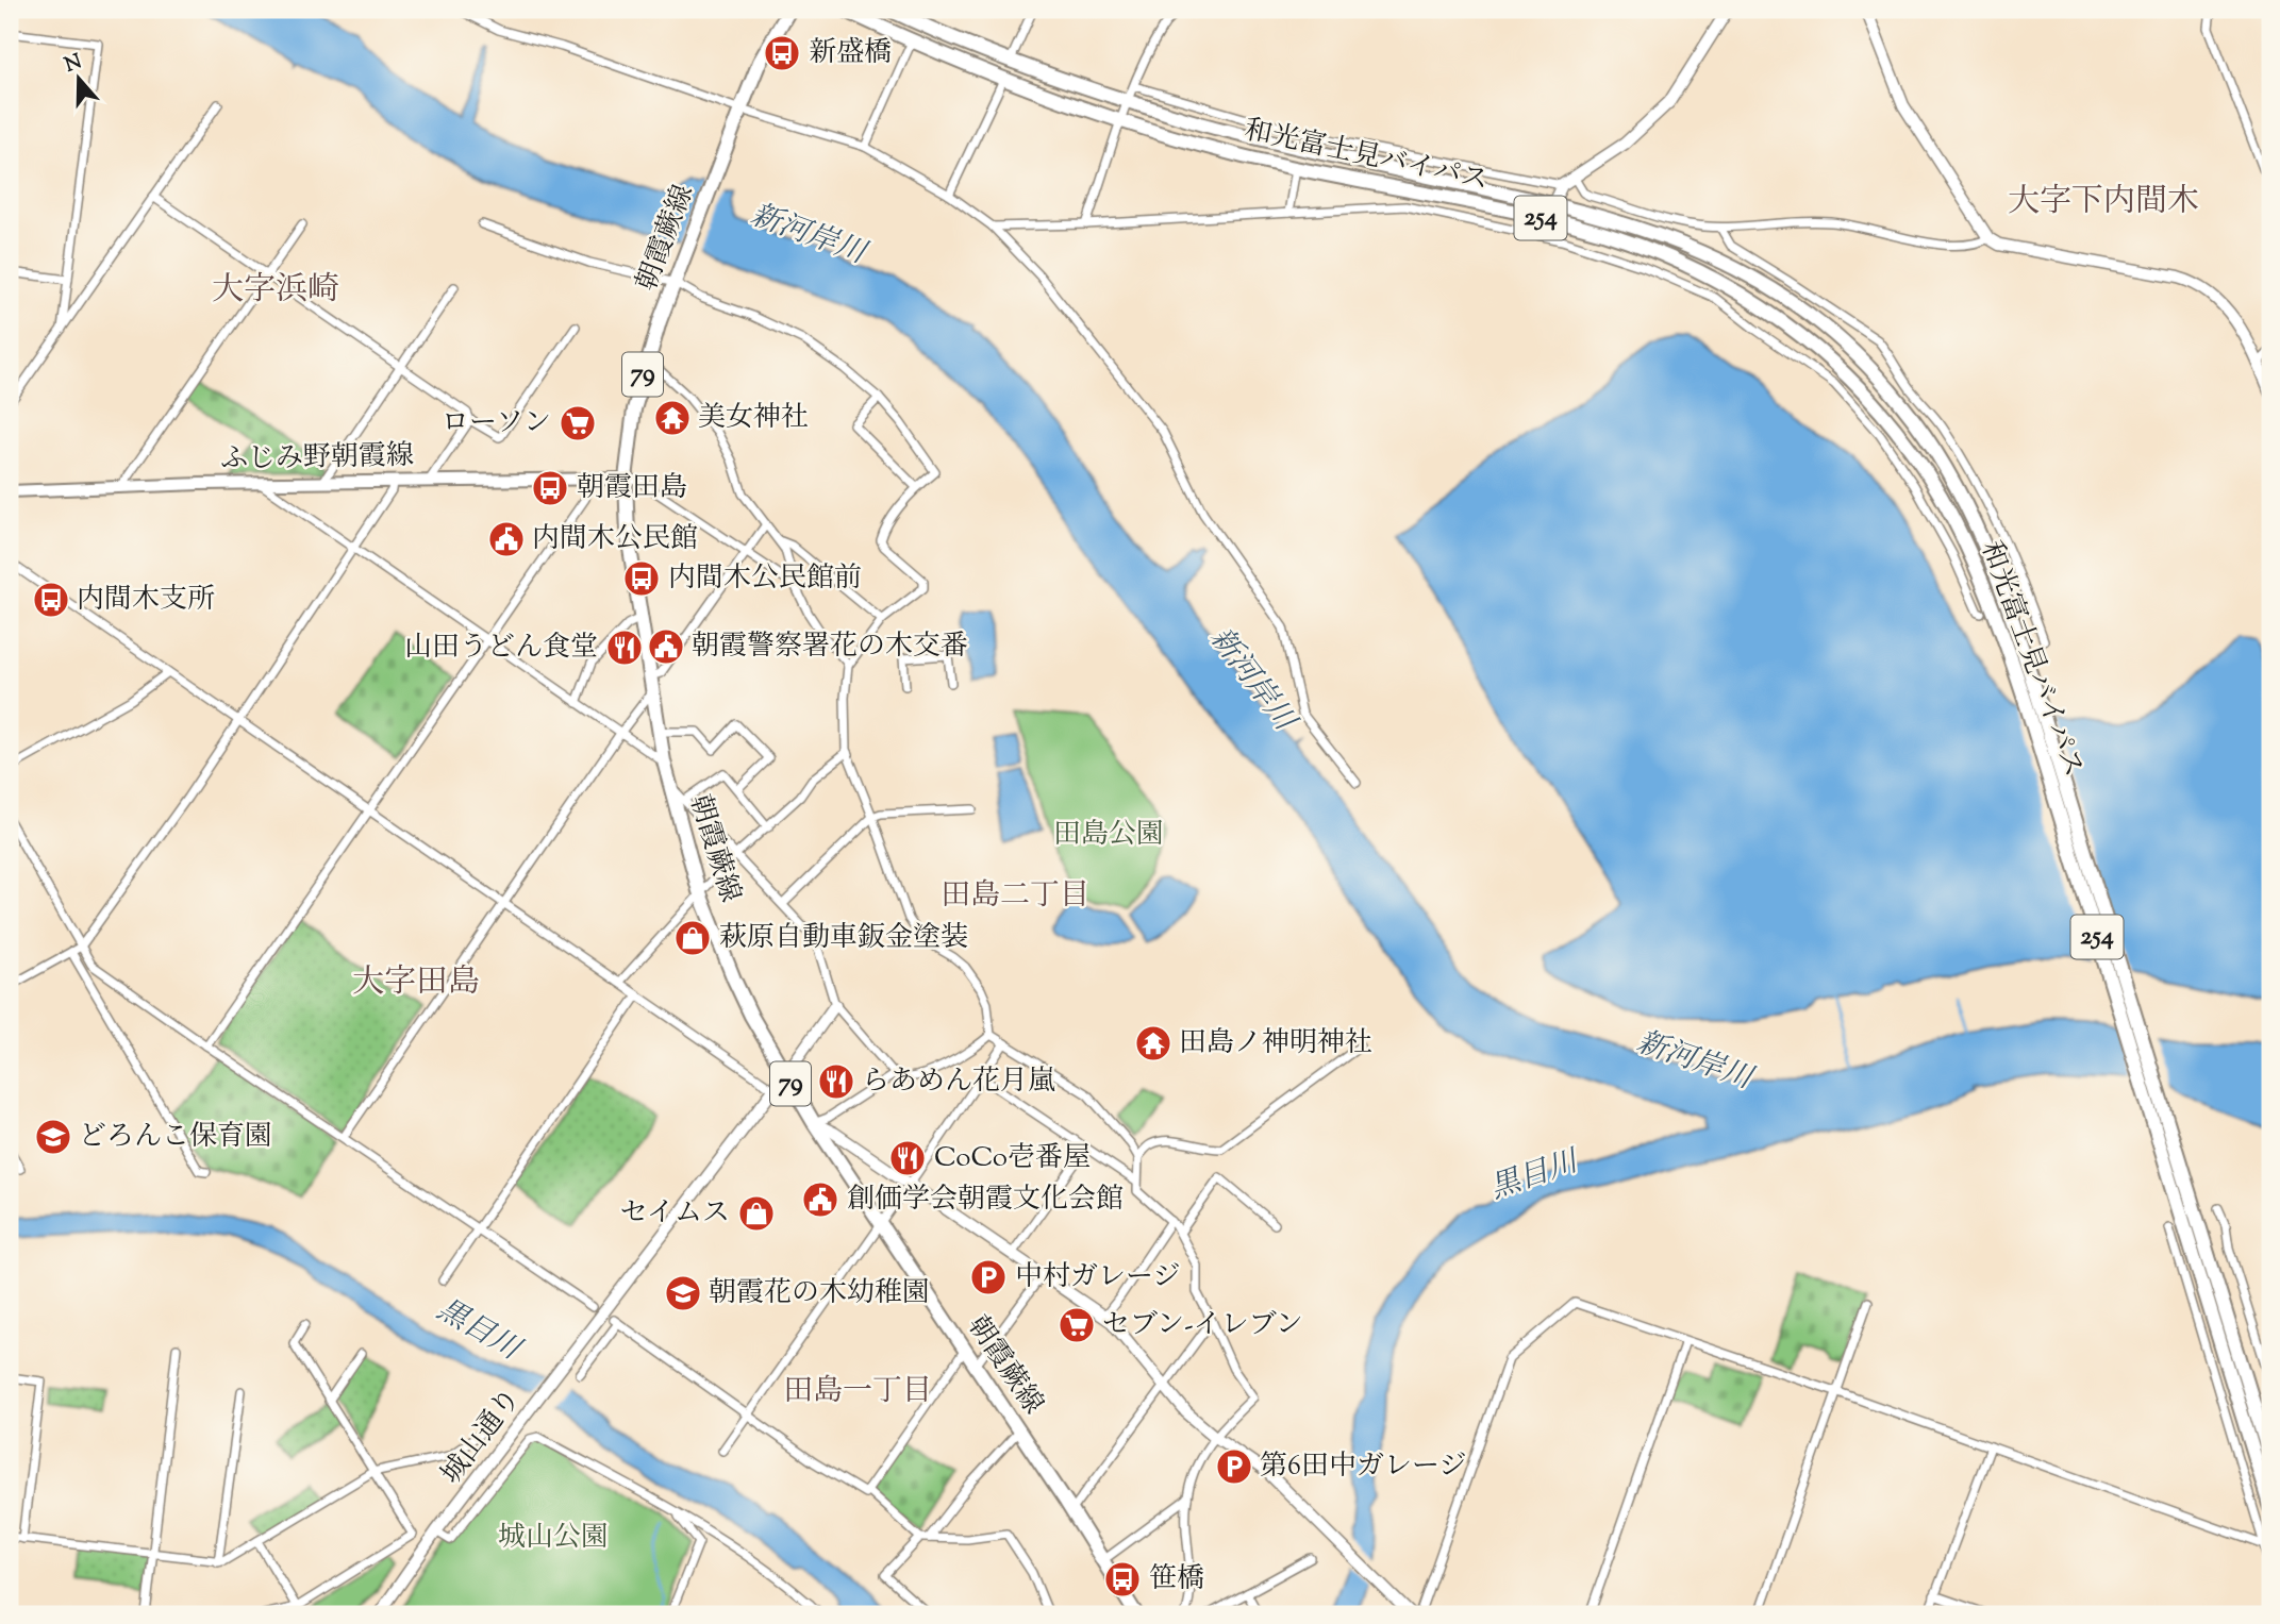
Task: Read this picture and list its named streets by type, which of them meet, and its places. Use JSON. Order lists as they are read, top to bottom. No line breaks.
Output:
{"streets":{"main road":["和光富士見バイパス","254","朝霞蕨線","79","ふじみ野朝霞線"],"street":["城山通り"]},"crossings":[["朝霞蕨線","ふじみ野朝霞線"],["朝霞蕨線","城山通り"]],"districts":["大字下内間木","大字浜崎","田島二丁目","大字田島","田島一丁目"],"water":["新河岸川","黒目川"],"parks":["田島公園","城山公園"],"places":{"bus stop":["新盛橋","朝霞田島","内間木公民館前","内間木支所","笹橋"],"temple":["美女神社","田島ノ神明神社"],"supermarket":["ローソン","セブン-イレブン"],"public building":["内間木公民館","朝霞警察署花の木交番","創価学会朝霞文化会館"],"restaurant":["山田うどん食堂","らあめん花月嵐","CoCo壱番屋"],"shop":["萩原自動車鈑金塗装","セイムス"],"school or university":["どろんこ保育園","朝霞花の木幼稚園"],"parking":["中村ガレージ","第6田中ガレージ"]},"north":"top"}
